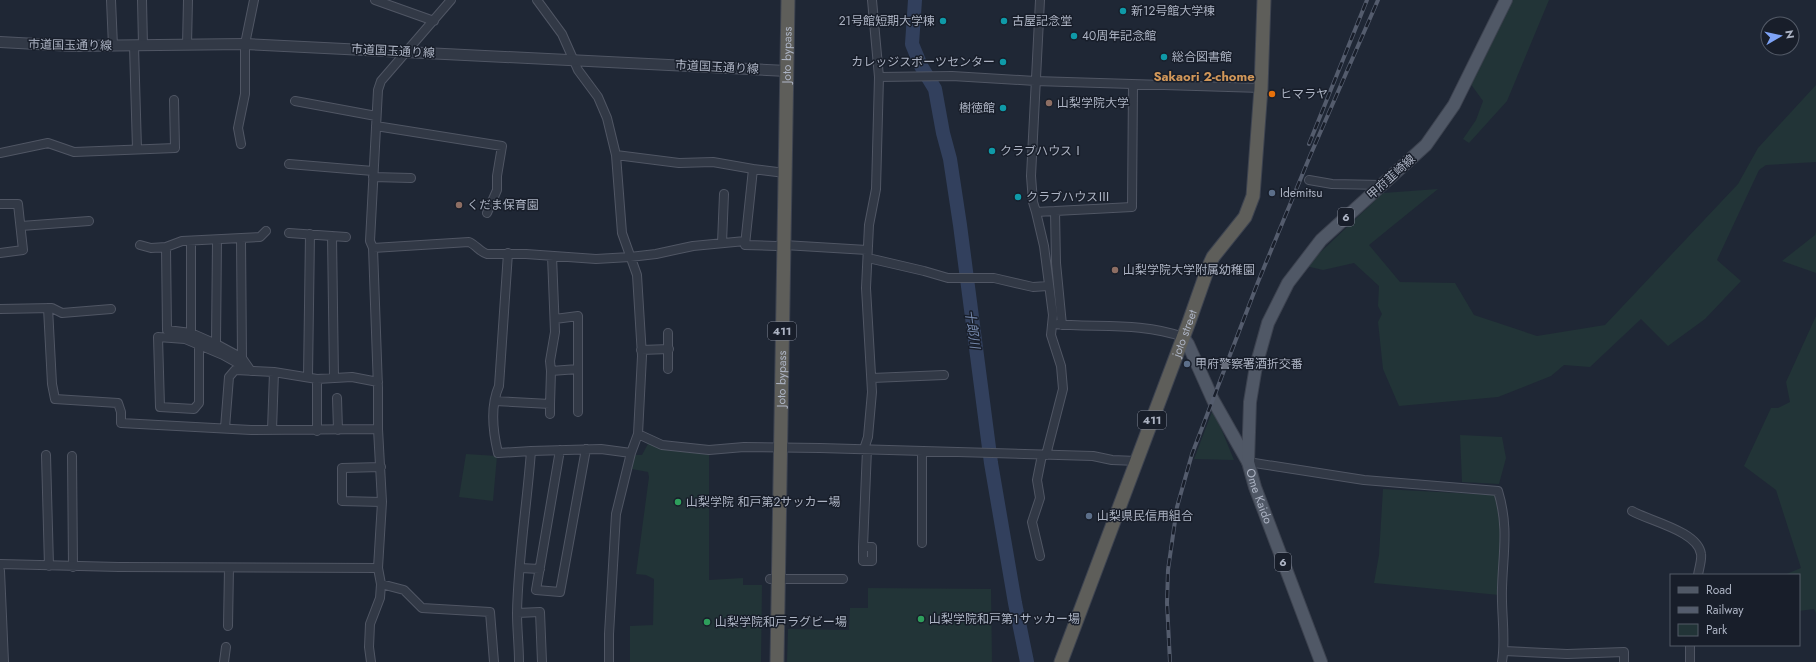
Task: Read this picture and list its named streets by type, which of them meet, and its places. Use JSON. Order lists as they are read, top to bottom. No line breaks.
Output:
{"streets":{"highway":["Joto bypass","411","joto street"],"main road":["甲府韮崎線","6","Ome Kaido"],"street":["市道国玉通り線"]},"crossings":[["市道国玉通り線","Joto bypass"],["甲府韮崎線","Ome Kaido"],["joto street","Ome Kaido"]],"districts":["Sakaori 2-chome"],"water":["十郎川"],"places":["新12号館大学棟","21号館短期大学棟","古屋記念堂","40周年記念館","総合図書館","カレッジスポーツセンター","ヒマラヤ","山梨学院大学","樹徳館","クラブハウスⅠ","Idemitsu","クラブハウスⅢ","くだま保育園","山梨学院大学附属幼稚園","甲府警察署酒折交番","山梨学院 和戸第２サッカー場","山梨県民信用組合","山梨学院和戸第１サッカー場","山梨学院和戸ラグビー場"],"legend":["Road","Railway","Park"],"north":"right"}
